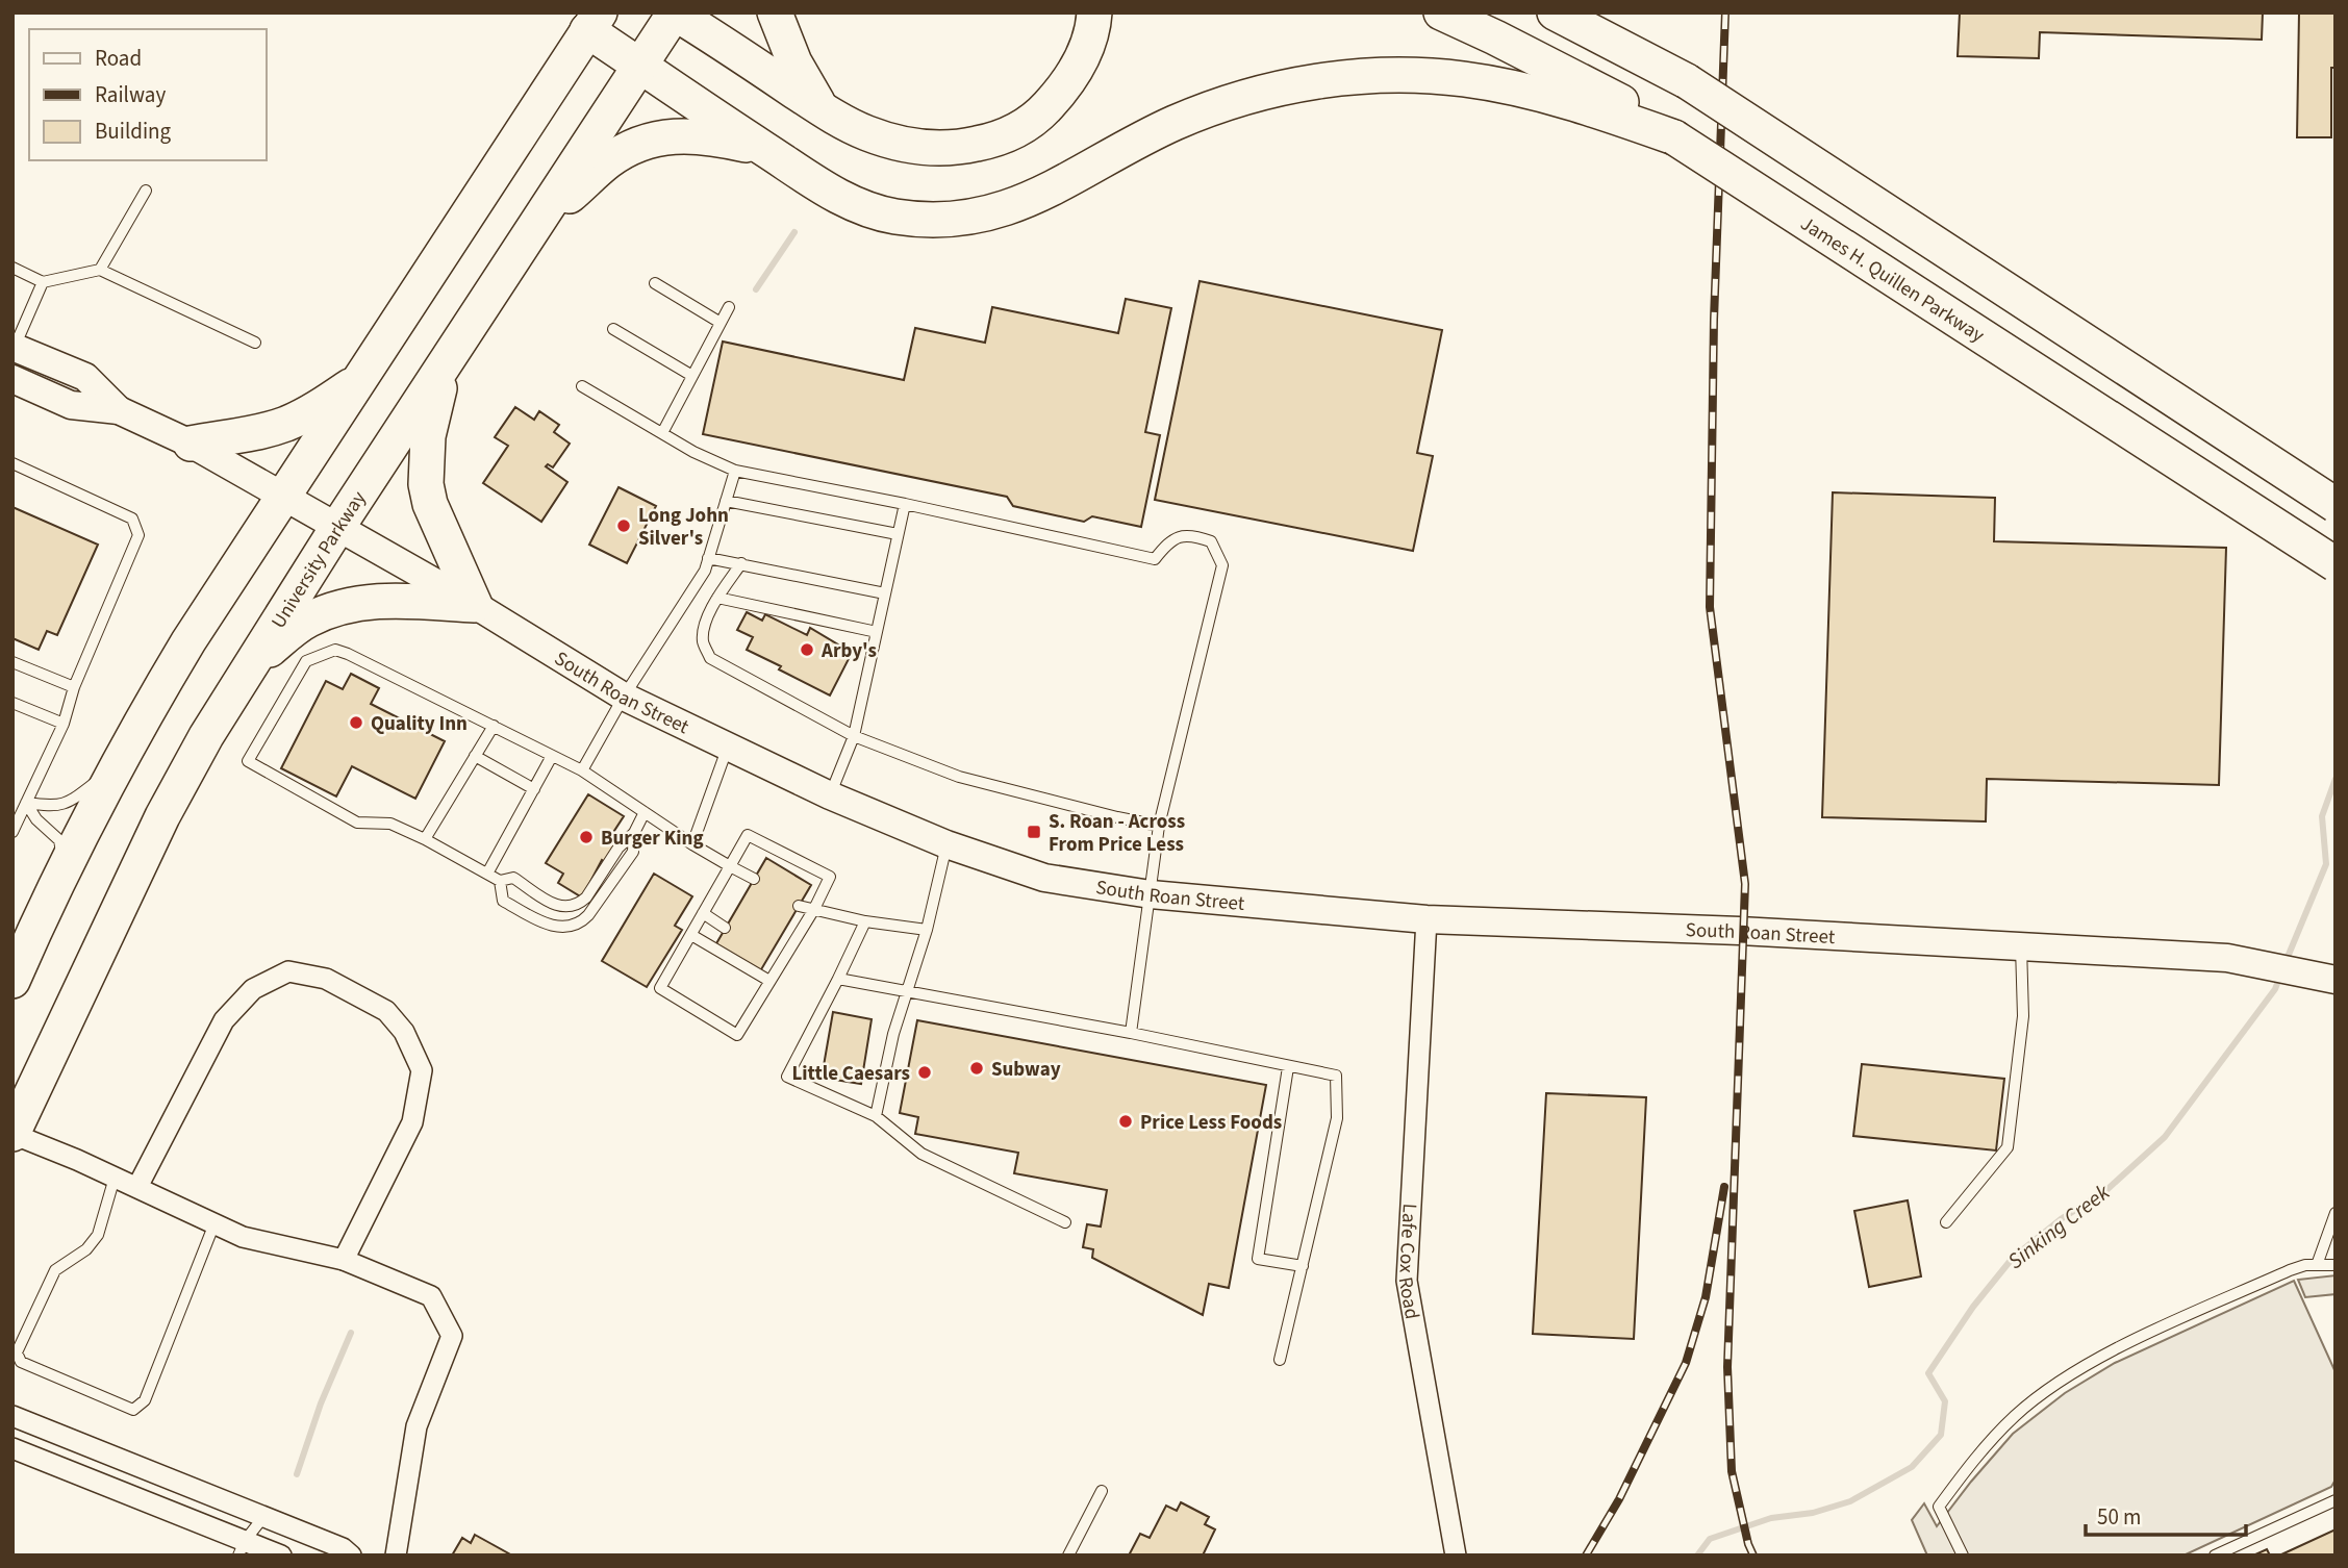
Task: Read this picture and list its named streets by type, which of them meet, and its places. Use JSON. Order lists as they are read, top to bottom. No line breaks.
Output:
{"streets":{"highway":["James H. Quillen Parkway","University Parkway"],"main road":["South Roan Street"],"street":["Lafe Cox Road"]},"crossings":[["University Parkway","South Roan Street"],["South Roan Street","Lafe Cox Road"]],"water":["Sinking Creek"],"places":{"other":["Long John Silver's","Arby's","Quality Inn","Burger King","Subway","Little Caesars","Price Less Foods"],"transit":["S. Roan - Across From Price Less"]},"legend":["Road","Railway","Building"],"scale_bar":"50 m"}
